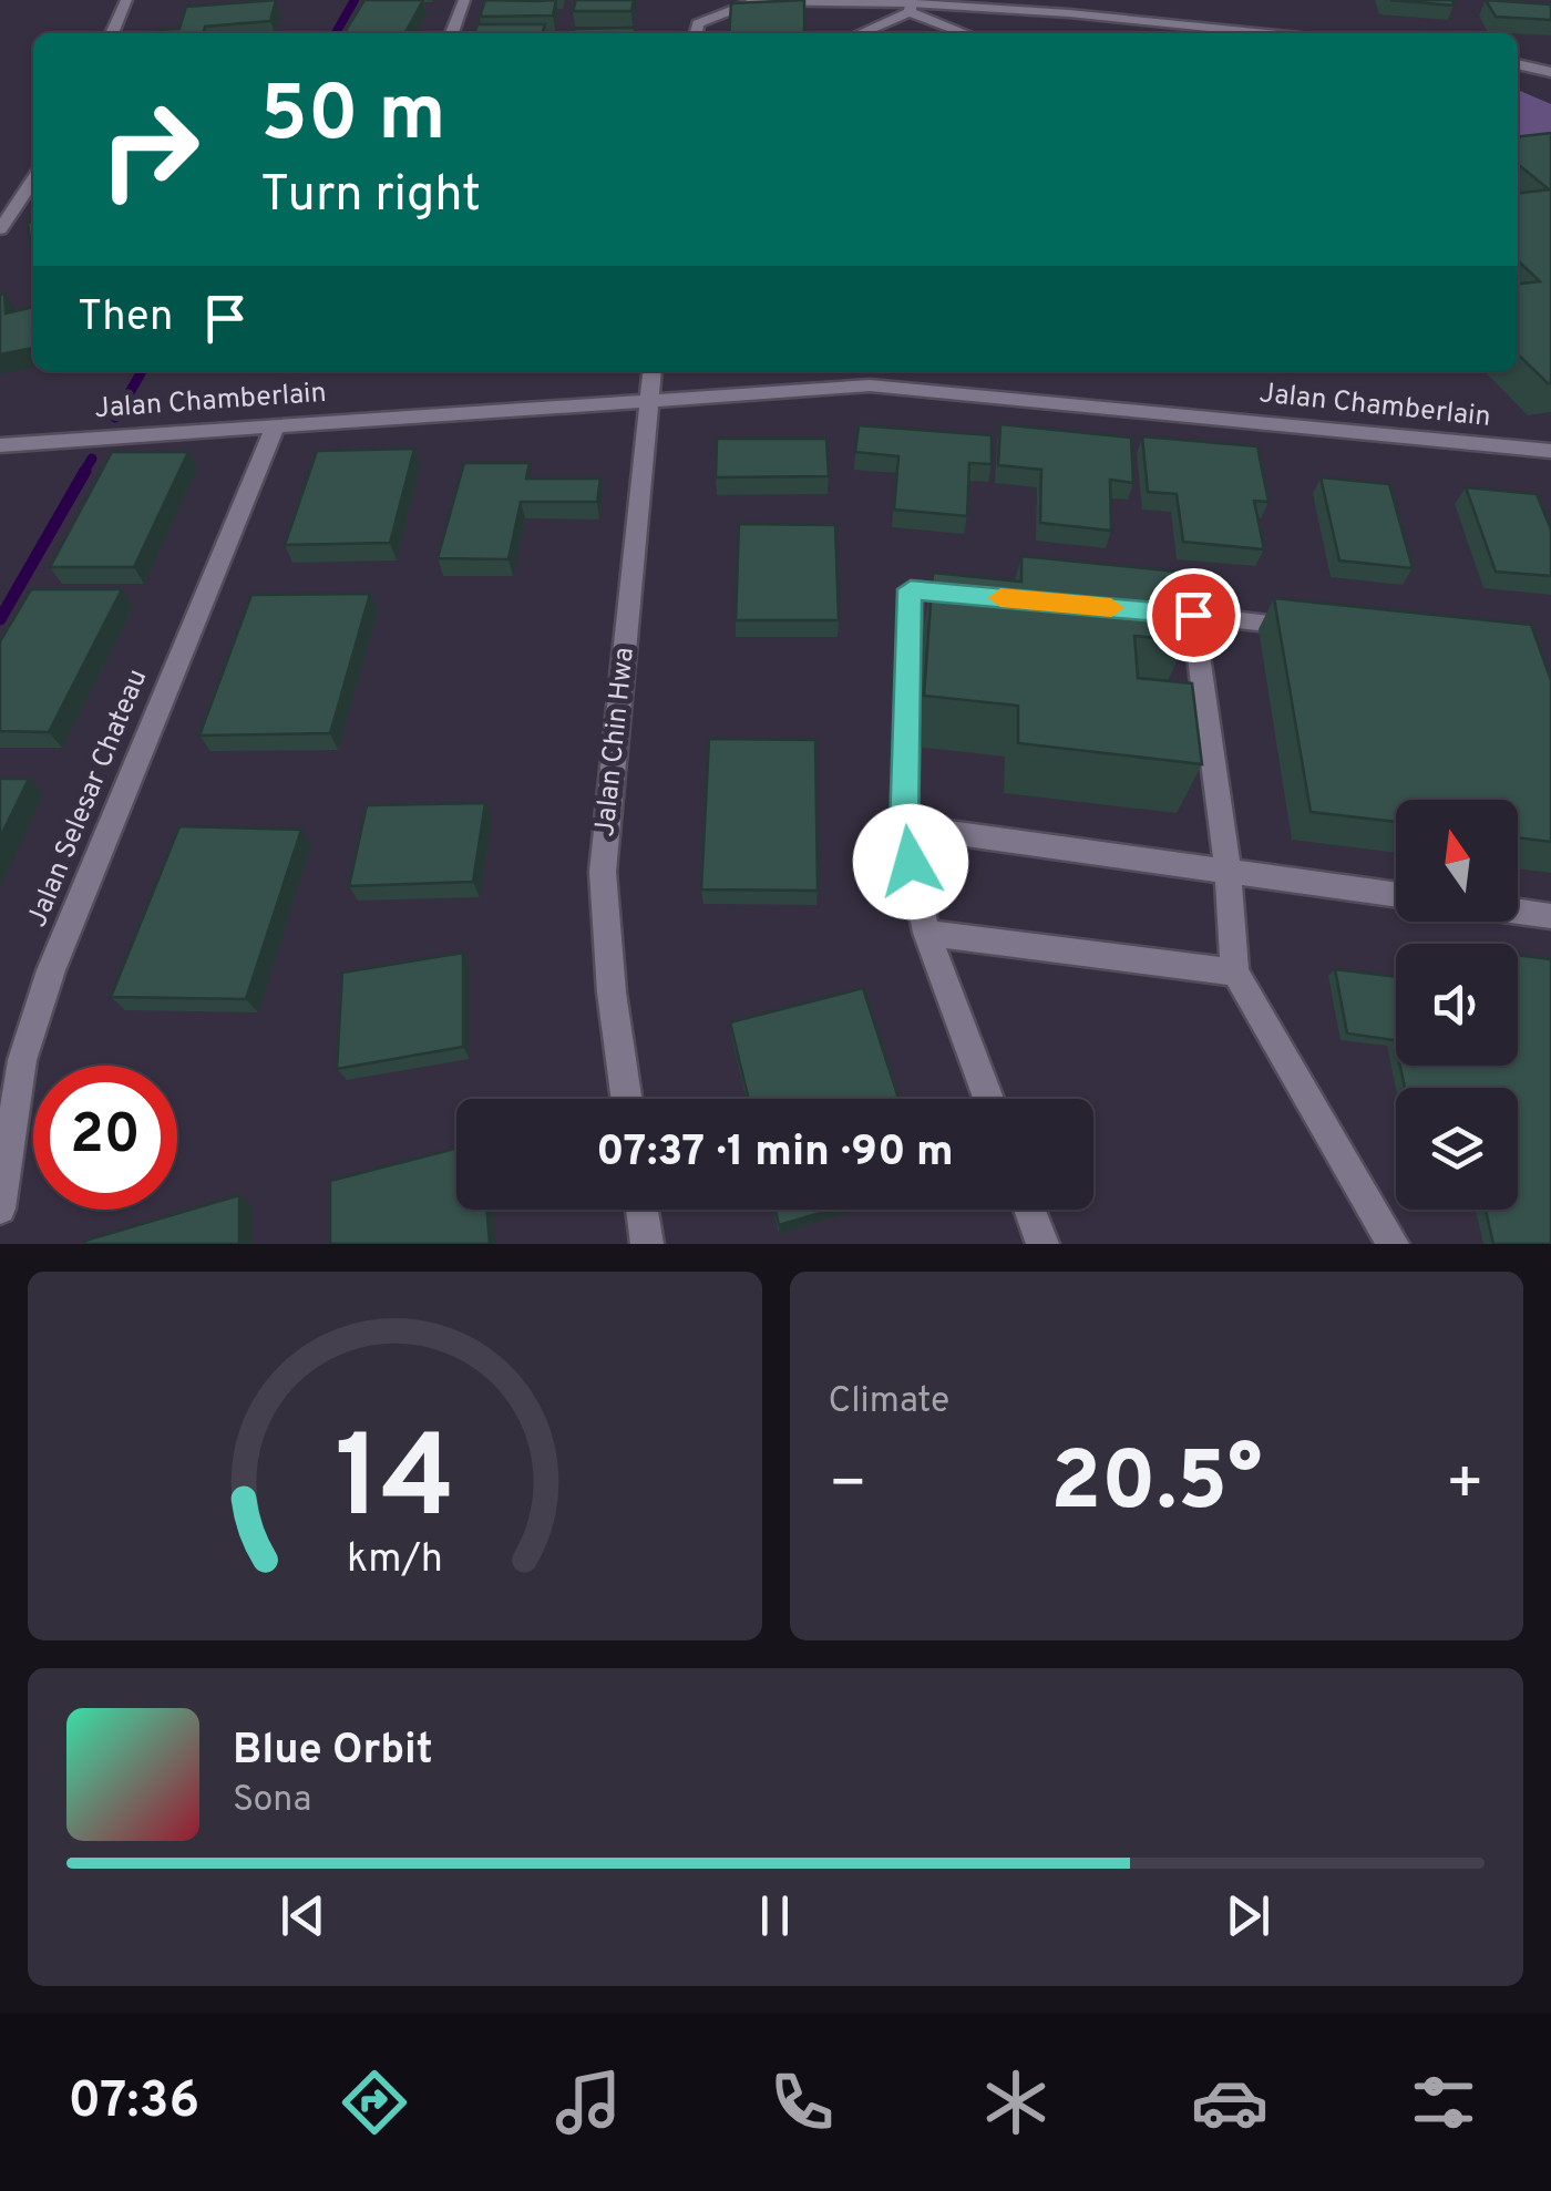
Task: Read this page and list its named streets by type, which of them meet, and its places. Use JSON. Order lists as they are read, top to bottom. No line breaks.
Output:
{"streets":{"street":["Jalan Chamberlain","Jalan Chin Hwa","Jalan Selesar Chateau"]},"crossings":[["Jalan Chamberlain","Jalan Chin Hwa"],["Jalan Chamberlain","Jalan Selesar Chateau"]],"north":"top","page":{"turn":["50 m","Turn right"],"then":"Then","limit":"20","trip":"07:37 · 1 min · 90 m","tile":"Climate","heat":["−","20.5°","+"],"song":["Blue Orbit","Sona"],"tabs":"07:36","gauge":["14","km/h"]}}
